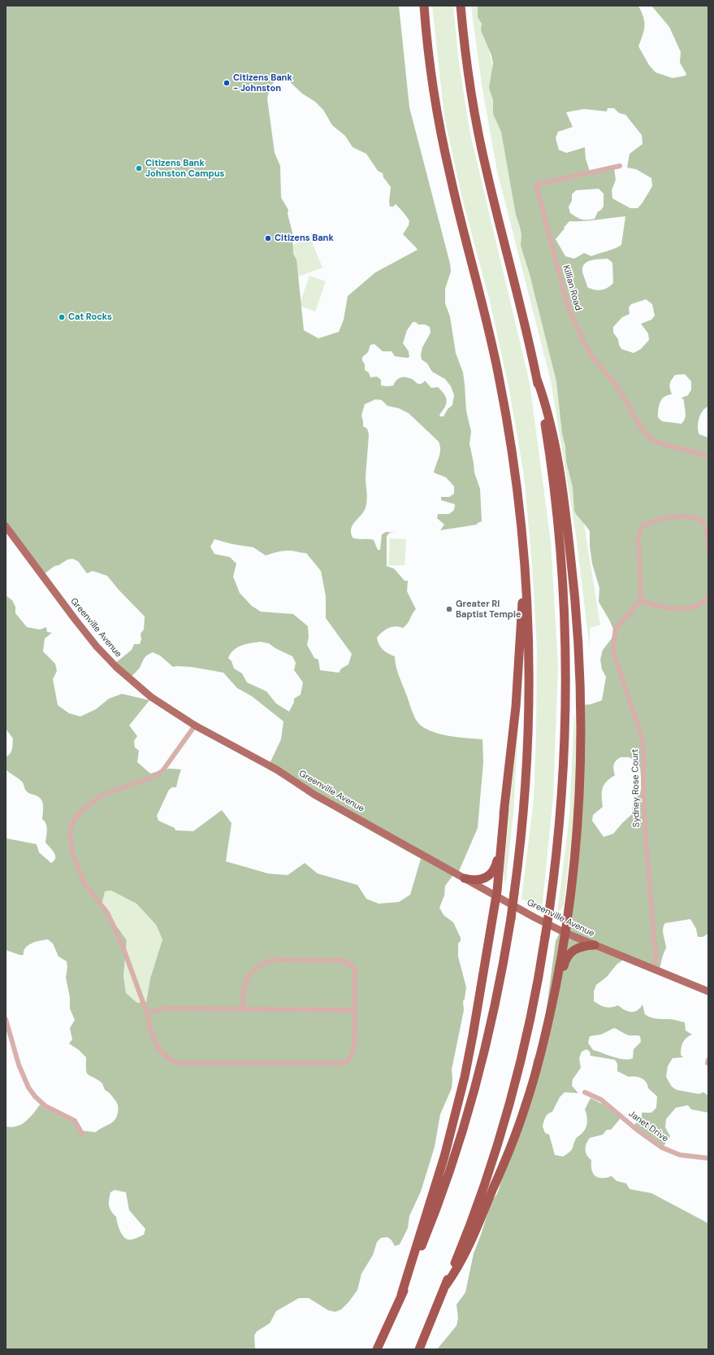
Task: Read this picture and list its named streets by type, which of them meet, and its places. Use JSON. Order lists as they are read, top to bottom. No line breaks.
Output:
{"streets":{"main road":["Greenville Avenue"],"street":["Killian Road","Sydney Rose Court","Janet Drive"]},"crossings":[["Greenville Avenue","Sydney Rose Court"]],"places":["Citizens Bank - Johnston","Citizens Bank Johnston Campus","Citizens Bank","Cat Rocks","Greater RI Baptist Temple"]}
